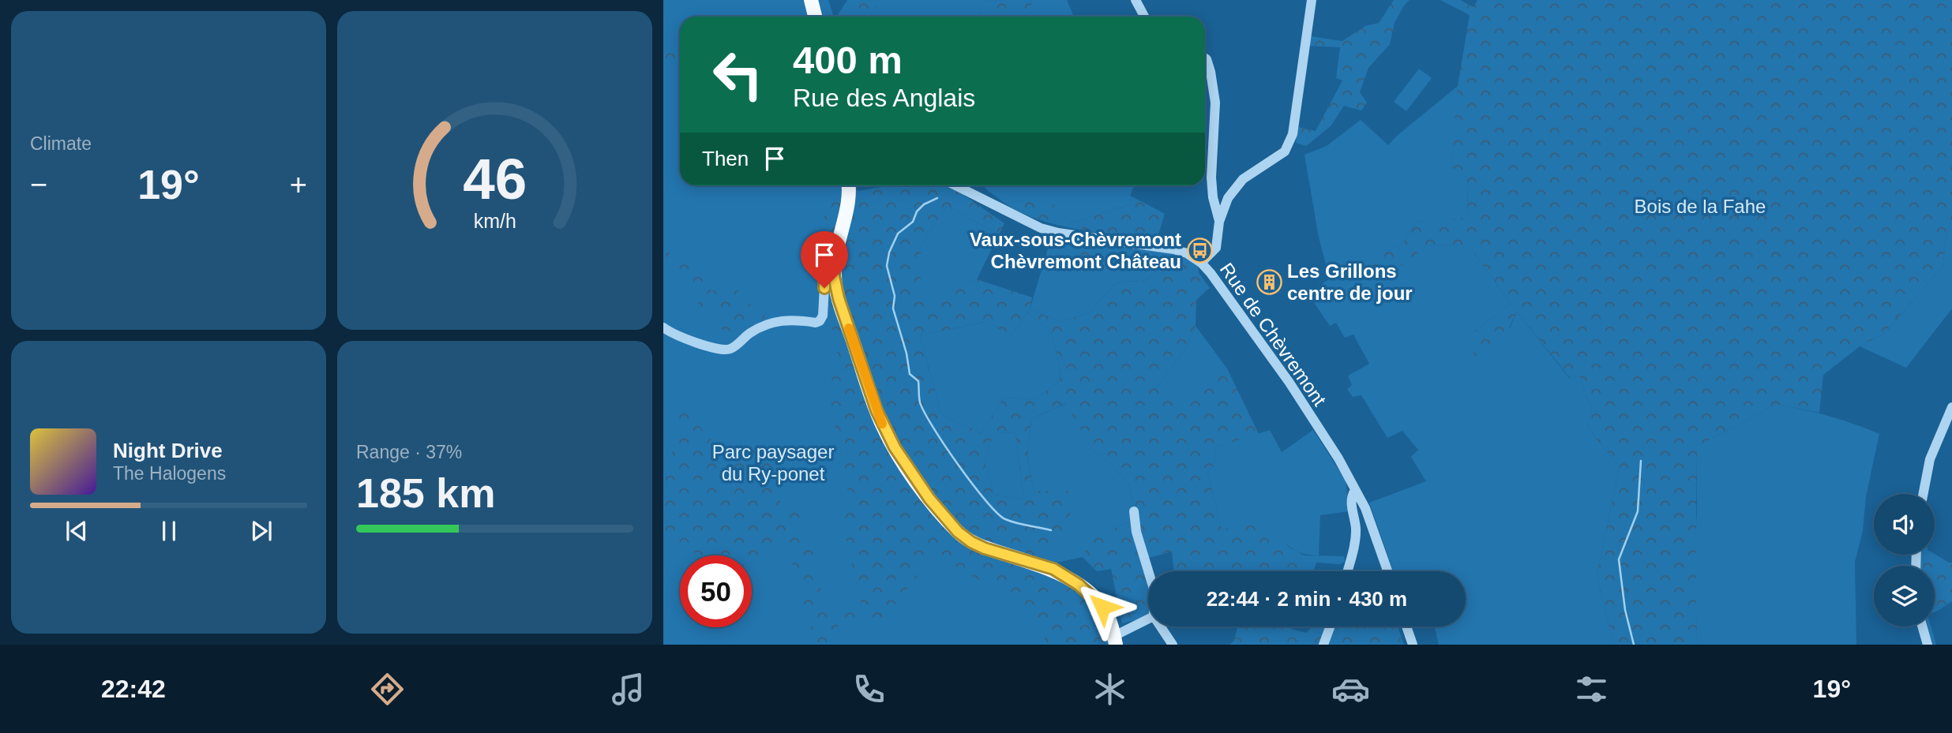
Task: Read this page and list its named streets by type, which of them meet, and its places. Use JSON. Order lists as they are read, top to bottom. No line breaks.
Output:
{"streets":{"street":["Rue de Chèvremont"]},"parks":["Bois de la Fahe","Parc paysager du Ry-ponet"],"places":{"bus stop":["Vaux-sous-Chèvremont Chèvremont Château"],"building":["Les Grillons centre de jour"]},"page":{"tile":["Climate",["Range · 37%","185 km"]],"turn":["400 m","Rue des Anglais"],"then":"Then","heat":["−","19°","+"],"song":["Night Drive","The Halogens"],"limit":"50","trip":"22:44 · 2 min · 430 m","tabs":["22:42","19°"],"gauge":["46","km/h"]}}
